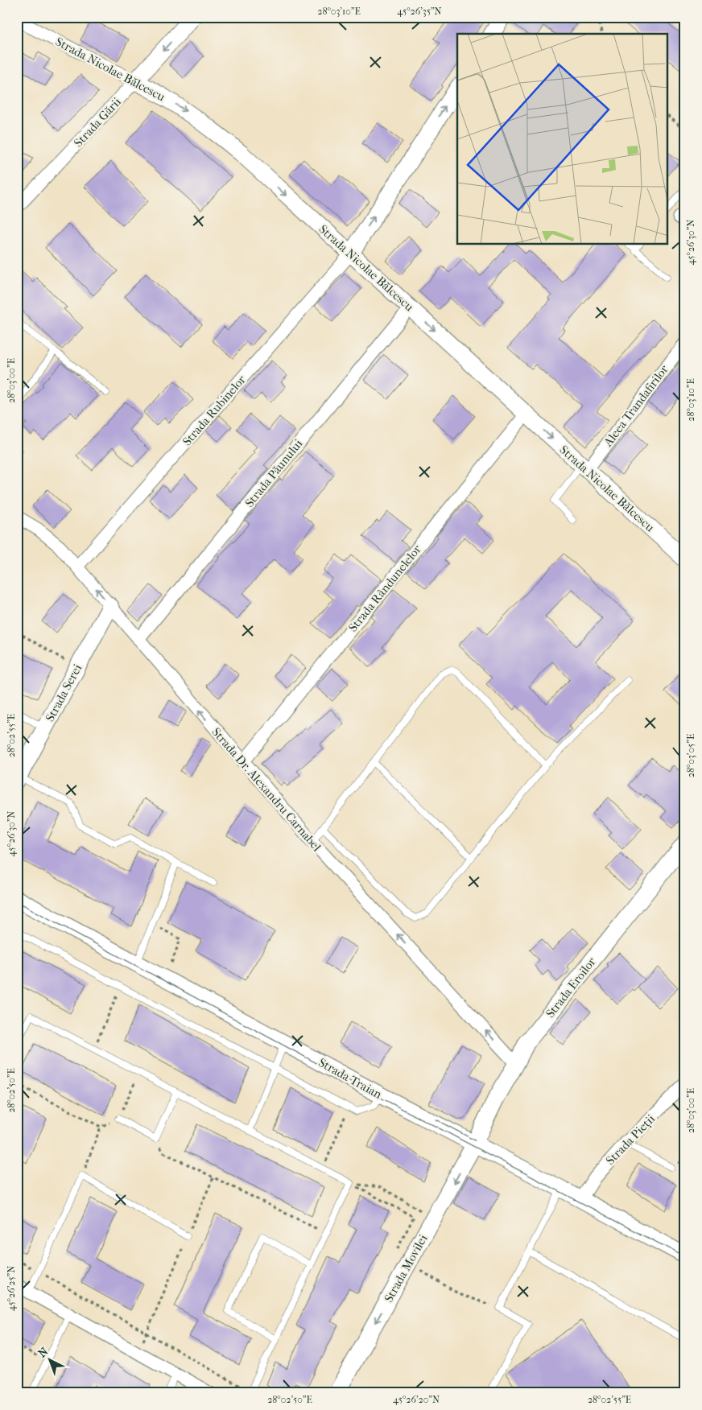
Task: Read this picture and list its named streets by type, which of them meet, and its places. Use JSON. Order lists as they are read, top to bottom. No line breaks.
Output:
{"streets":{"main road":["Strada Nicolae Bălcescu","Strada Gării","Strada Serei","Strada Eroilor","Strada Traian","Strada Movilei"],"street":["Aleea Trandafirilor","Strada Rubinelor","Strada Păunului","Strada Rândunelelor","Strada Dr. Alexandru Carnabel","Strada Pieții"]},"crossings":[["Strada Nicolae Bălcescu","Strada Gării"],["Strada Nicolae Bălcescu","Aleea Trandafirilor"],["Strada Nicolae Bălcescu","Strada Rubinelor"],["Strada Nicolae Bălcescu","Strada Păunului"],["Strada Nicolae Bălcescu","Strada Rândunelelor"],["Strada Rubinelor","Strada Dr. Alexandru Carnabel"],["Strada Păunului","Strada Dr. Alexandru Carnabel"],["Strada Rândunelelor","Strada Dr. Alexandru Carnabel"],["Strada Serei","Strada Dr. Alexandru Carnabel"],["Strada Dr. Alexandru Carnabel","Strada Eroilor"],["Strada Eroilor","Strada Traian"],["Strada Eroilor","Strada Movilei"],["Strada Traian","Strada Pieții"],["Strada Traian","Strada Movilei"]],"one_way":["Strada Nicolae Bălcescu","Strada Dr. Alexandru Carnabel","Strada Movilei"],"north":"top left","coordinates":["28°03'10\"E","45°26'35\"N","45°26'30\"N","28°03'00\"E","28°02'55\"E","28°03'05\"E","28°02'50\"E","45°26'25\"N","45°26'20\"N"]}
